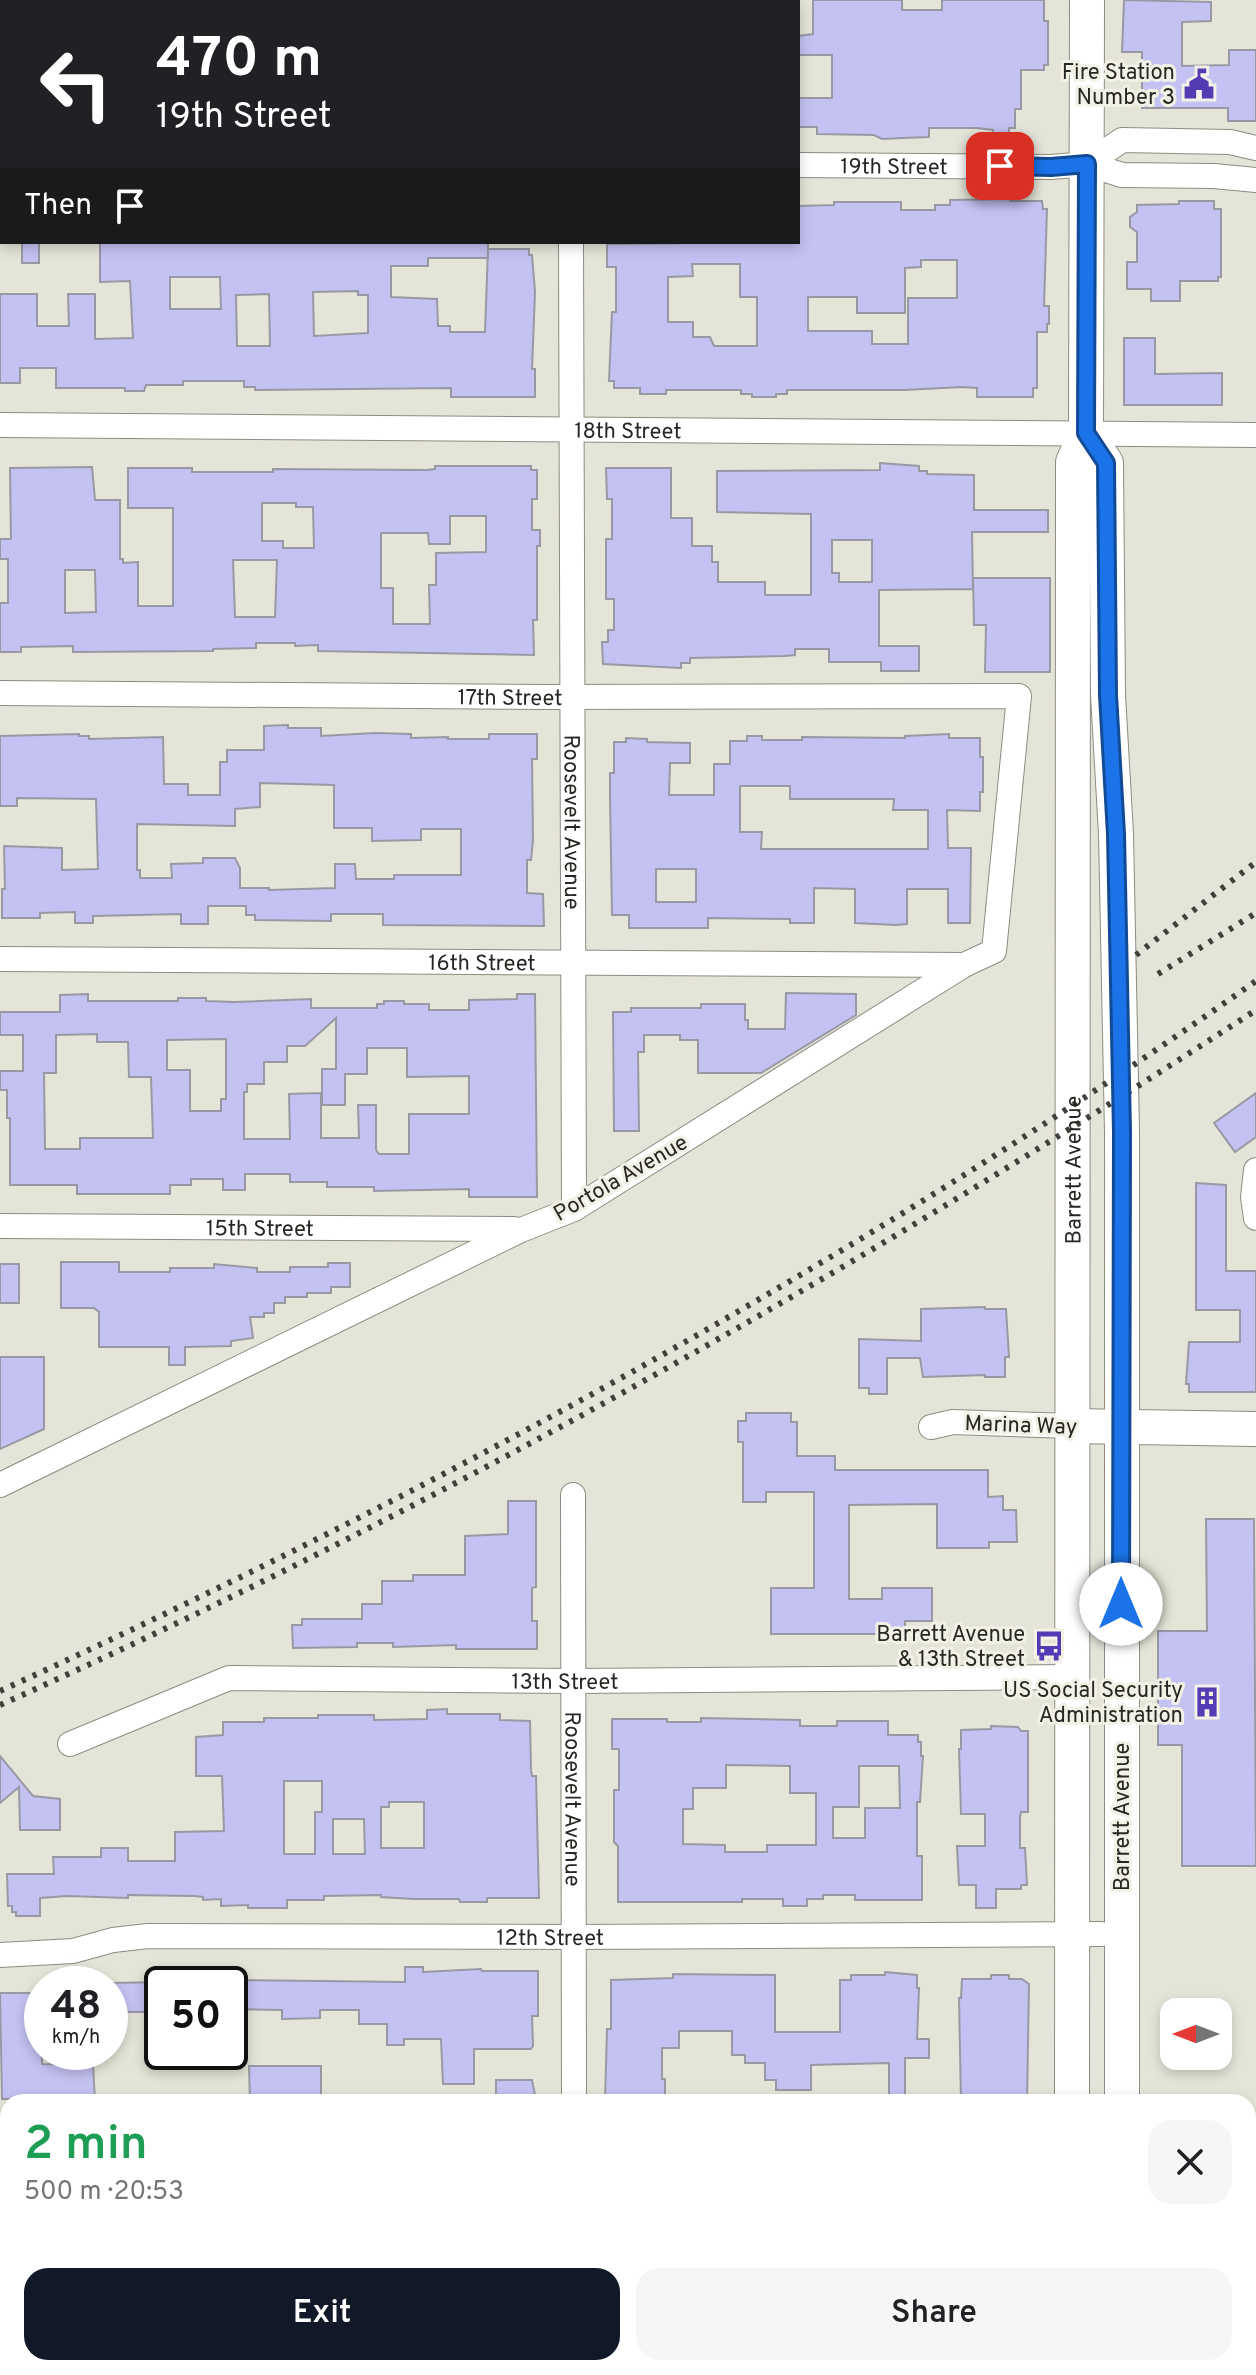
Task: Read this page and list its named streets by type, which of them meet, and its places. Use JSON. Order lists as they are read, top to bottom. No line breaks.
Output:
{"streets":{"main road":["Barrett Avenue","Marina Way"],"street":["19th Street","18th Street","17th Street","Roosevelt Avenue","16th Street","Portola Avenue","15th Street","13th Street","12th Street"]},"crossings":[["19th Street","Barrett Avenue"],["18th Street","Roosevelt Avenue"],["18th Street","Barrett Avenue"],["17th Street","Roosevelt Avenue"],["17th Street","Portola Avenue"],["Roosevelt Avenue","16th Street"],["Roosevelt Avenue","Portola Avenue"],["Roosevelt Avenue","13th Street"],["Roosevelt Avenue","12th Street"],["16th Street","Portola Avenue"],["Barrett Avenue","Marina Way"],["Barrett Avenue","13th Street"],["Barrett Avenue","12th Street"],["Portola Avenue","15th Street"]],"places":{"public building":["Fire Station Number 3"],"bus stop":["Barrett Avenue & 13th Street"],"building":["US Social Security Administration"]},"north":"left","page":{"turn":["470 m","19th Street"],"then":"Then","speed":"48 km/h","limit":"50","heading":["2 min","500 m · 20:53"],"buttons":["Exit","Share"]}}
